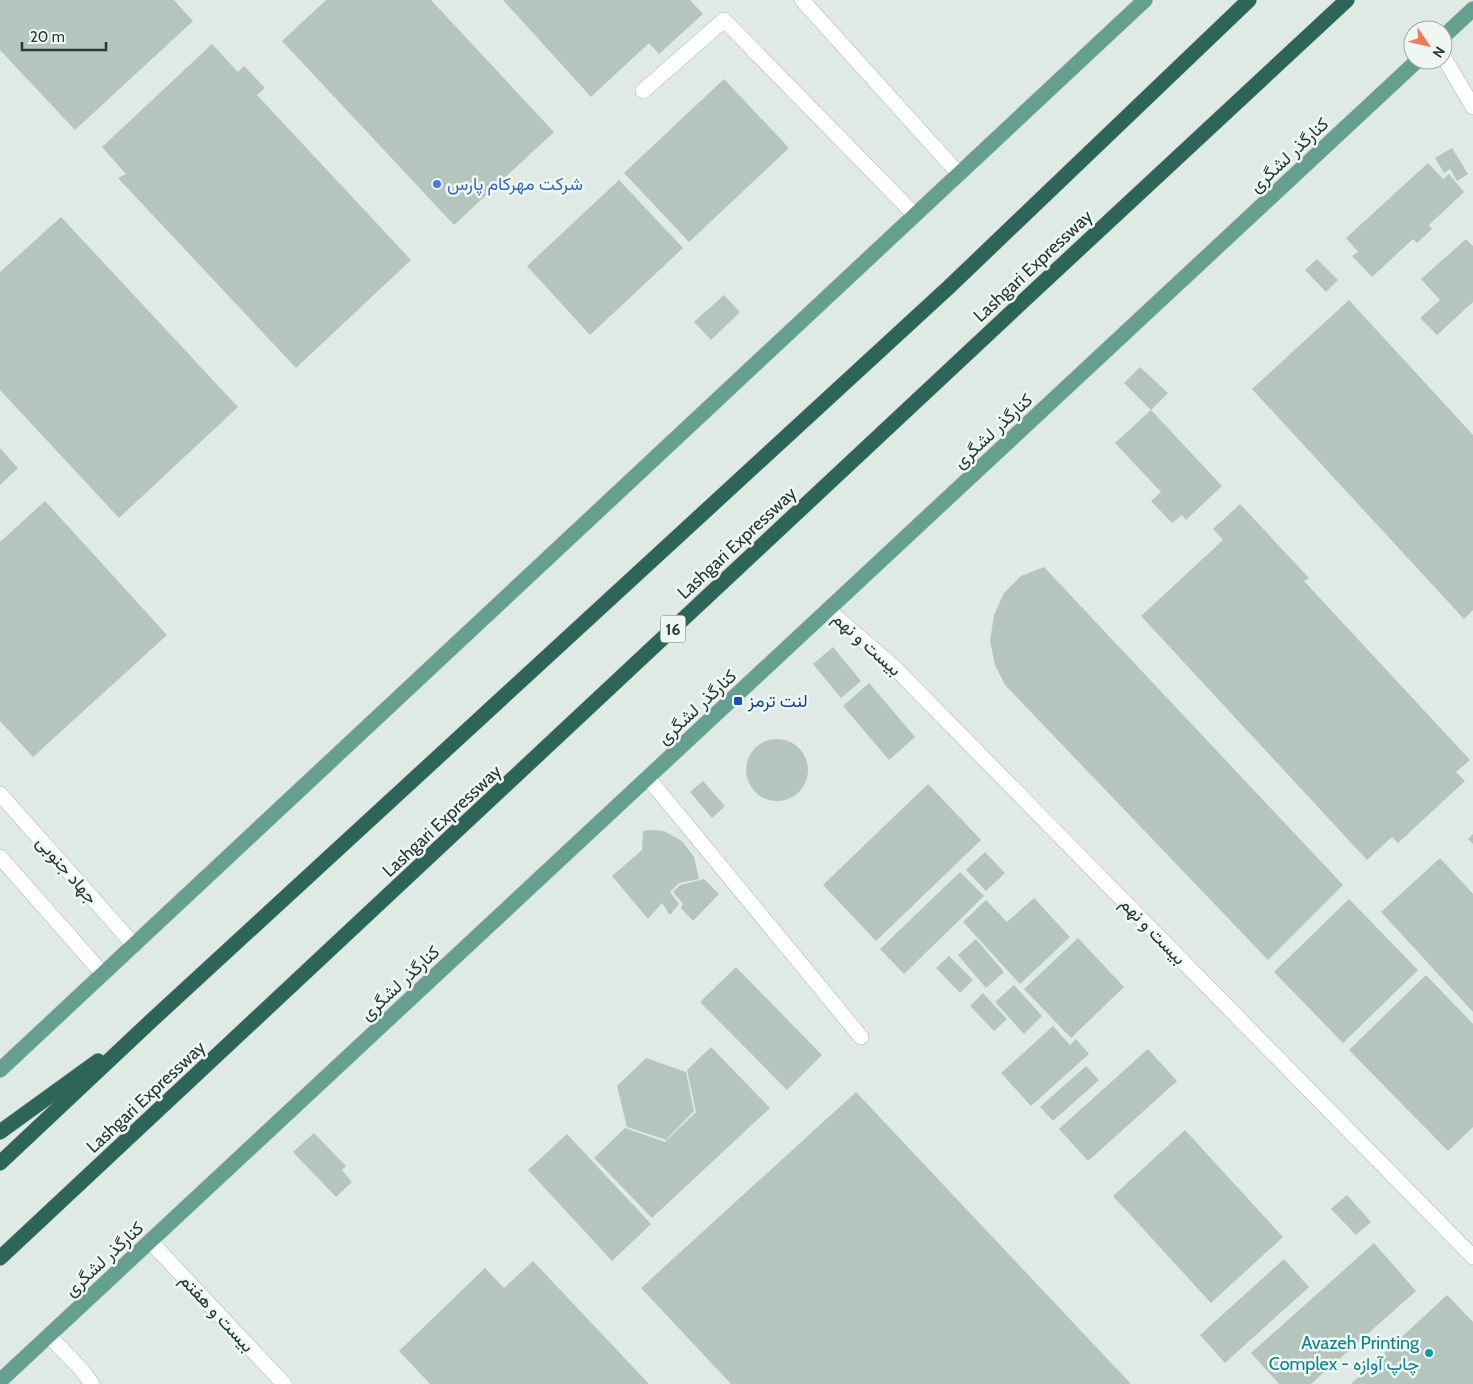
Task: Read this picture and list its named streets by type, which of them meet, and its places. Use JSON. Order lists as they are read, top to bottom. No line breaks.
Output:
{"streets":{"highway":["Lashgari Expressway","16"],"main road":["کنارگذر لشگری"],"street":["بیست و نهم","جهاد جنوبی","بیست و هفتم"]},"crossings":[["کنارگذر لشگری","بیست و نهم"],["کنارگذر لشگری","بیست و هفتم"]],"places":{"other":["شرکت مهرکام پارس","Avazeh Printing Complex - چاپ آوازه"],"transit":["لنت ترمز"]},"scale_bar":"20 m","north":"bottom right"}
